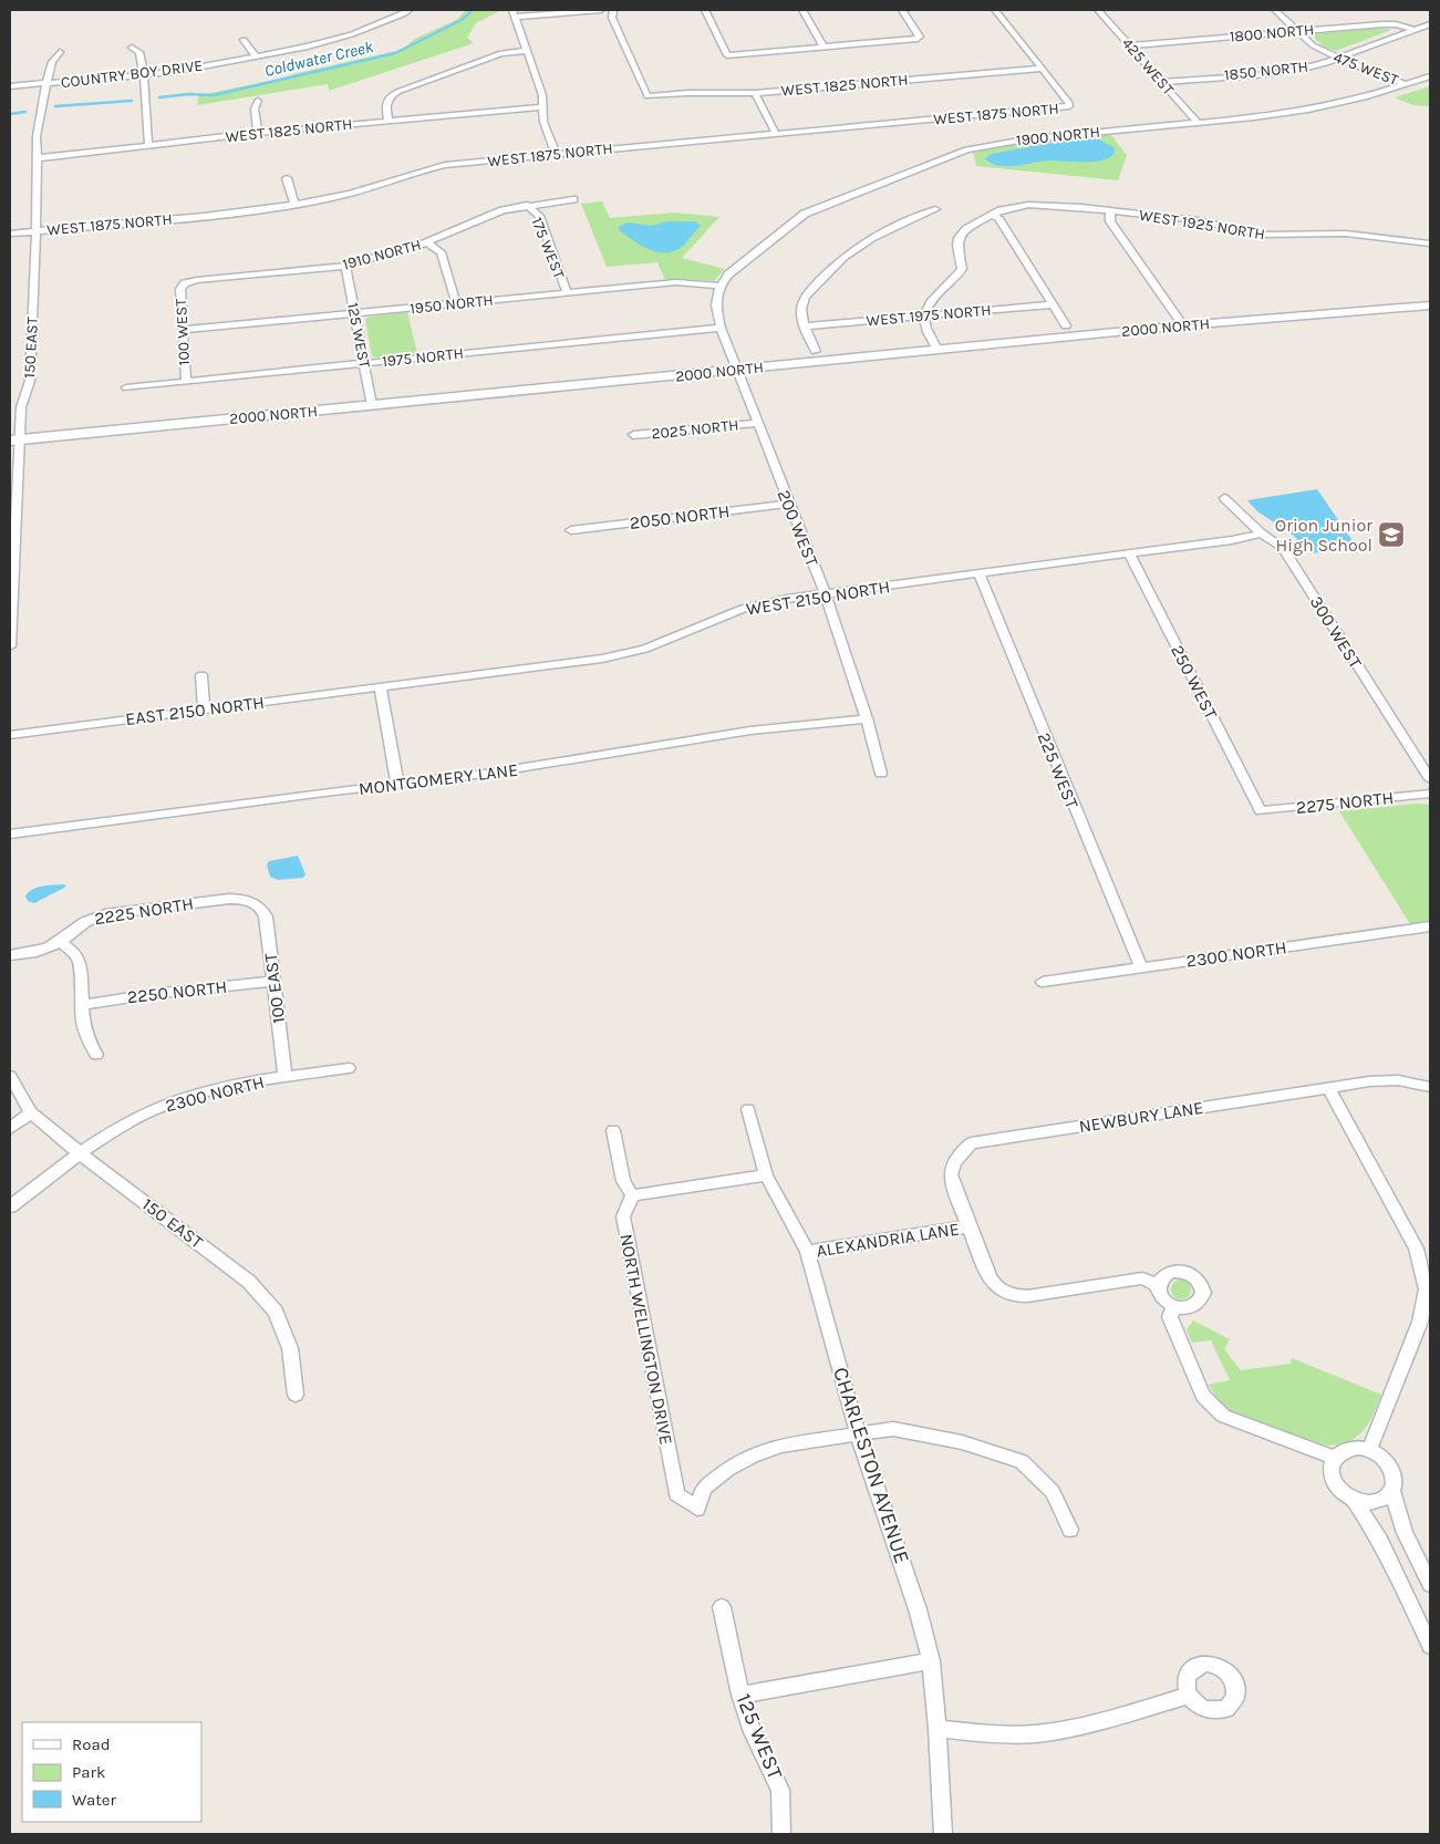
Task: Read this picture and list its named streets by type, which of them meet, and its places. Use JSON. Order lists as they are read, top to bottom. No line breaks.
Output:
{"streets":{"street":["1800 NORTH","425 WEST","475 WEST","1850 NORTH","COUNTRY BOY DRIVE","WEST 1825 NORTH","WEST 1875 NORTH","1900 NORTH","WEST 1925 NORTH","175 WEST","1910 NORTH","1950 NORTH","WEST 1975 NORTH","2000 NORTH","100 WEST","125 WEST","150 EAST","1975 NORTH","2025 NORTH","2050 NORTH","200 WEST","WEST 2150 NORTH","300 WEST","250 WEST","EAST 2150 NORTH","225 WEST","MONTGOMERY LANE","2275 NORTH","2225 NORTH","2300 NORTH","100 EAST","2250 NORTH","NEWBURY LANE","ALEXANDRIA LANE","NORTH WELLINGTON DRIVE","CHARLESTON AVENUE"]},"crossings":[["1800 NORTH","425 WEST"],["1800 NORTH","475 WEST"],["1800 NORTH","1850 NORTH"],["425 WEST","1850 NORTH"],["425 WEST","1900 NORTH"],["475 WEST","1850 NORTH"],["475 WEST","1900 NORTH"],["COUNTRY BOY DRIVE","150 EAST"],["WEST 1825 NORTH","WEST 1875 NORTH"],["WEST 1825 NORTH","150 EAST"],["WEST 1875 NORTH","150 EAST"],["1900 NORTH","1950 NORTH"],["1900 NORTH","200 WEST"],["WEST 1925 NORTH","WEST 1975 NORTH"],["175 WEST","1910 NORTH"],["175 WEST","1950 NORTH"],["1910 NORTH","100 WEST"],["1910 NORTH","125 WEST"],["1950 NORTH","100 WEST"],["1950 NORTH","125 WEST"],["1950 NORTH","200 WEST"],["2000 NORTH","125 WEST"],["2000 NORTH","150 EAST"],["2000 NORTH","200 WEST"],["100 WEST","1975 NORTH"],["125 WEST","1975 NORTH"],["150 EAST","2300 NORTH"],["1975 NORTH","200 WEST"],["2025 NORTH","200 WEST"],["2050 NORTH","200 WEST"],["200 WEST","WEST 2150 NORTH"],["200 WEST","MONTGOMERY LANE"],["WEST 2150 NORTH","300 WEST"],["WEST 2150 NORTH","250 WEST"],["WEST 2150 NORTH","EAST 2150 NORTH"],["WEST 2150 NORTH","225 WEST"],["250 WEST","2275 NORTH"],["225 WEST","2300 NORTH"],["2225 NORTH","100 EAST"],["2300 NORTH","100 EAST"],["100 EAST","2250 NORTH"],["NEWBURY LANE","ALEXANDRIA LANE"],["ALEXANDRIA LANE","CHARLESTON AVENUE"],["NORTH WELLINGTON DRIVE","CHARLESTON AVENUE"]],"water":["Coldwater Creek"],"places":{"school or university":["Orion Junior High School"]},"legend":["Road","Park","Water"]}
